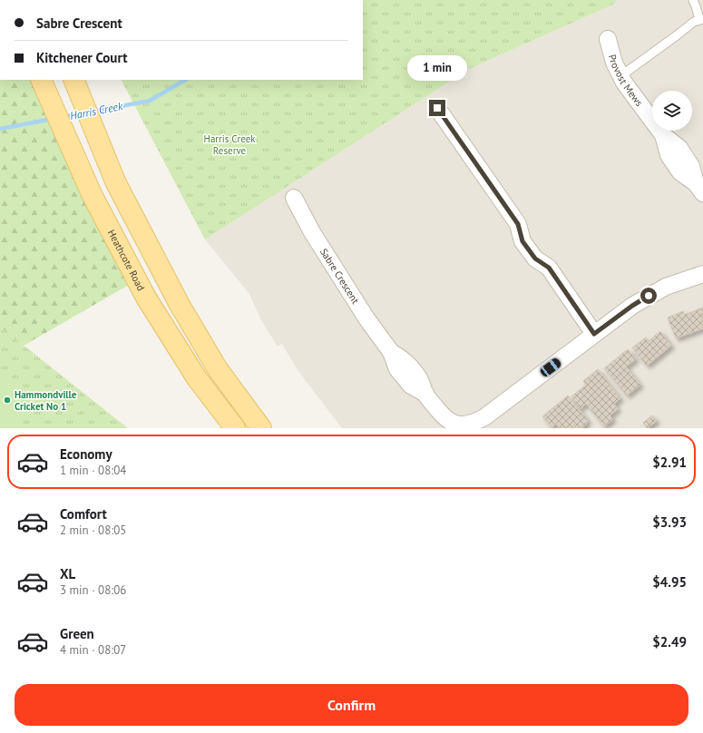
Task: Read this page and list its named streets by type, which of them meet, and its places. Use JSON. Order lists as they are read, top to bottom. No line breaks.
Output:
{"streets":{"main road":["Heathcote Road"],"street":["Provost Mews","Sabre Crescent"]},"water":["Harris Creek"],"parks":["Harris Creek Reserve"],"places":["Hammondville Cricket No 1"],"page":{"banner":["Sabre Crescent","Kitchener Court"],"bubble":"1 min","list":[{"name":"Economy","note":"1 min · 08:04","value":"$2.91"},{"name":"Comfort","note":"2 min · 08:05","value":"$3.93"},{"name":"XL","note":"3 min · 08:06","value":"$4.95"},{"name":"Green","note":"4 min · 08:07","value":"$2.49"}],"buttons":"Confirm"}}
